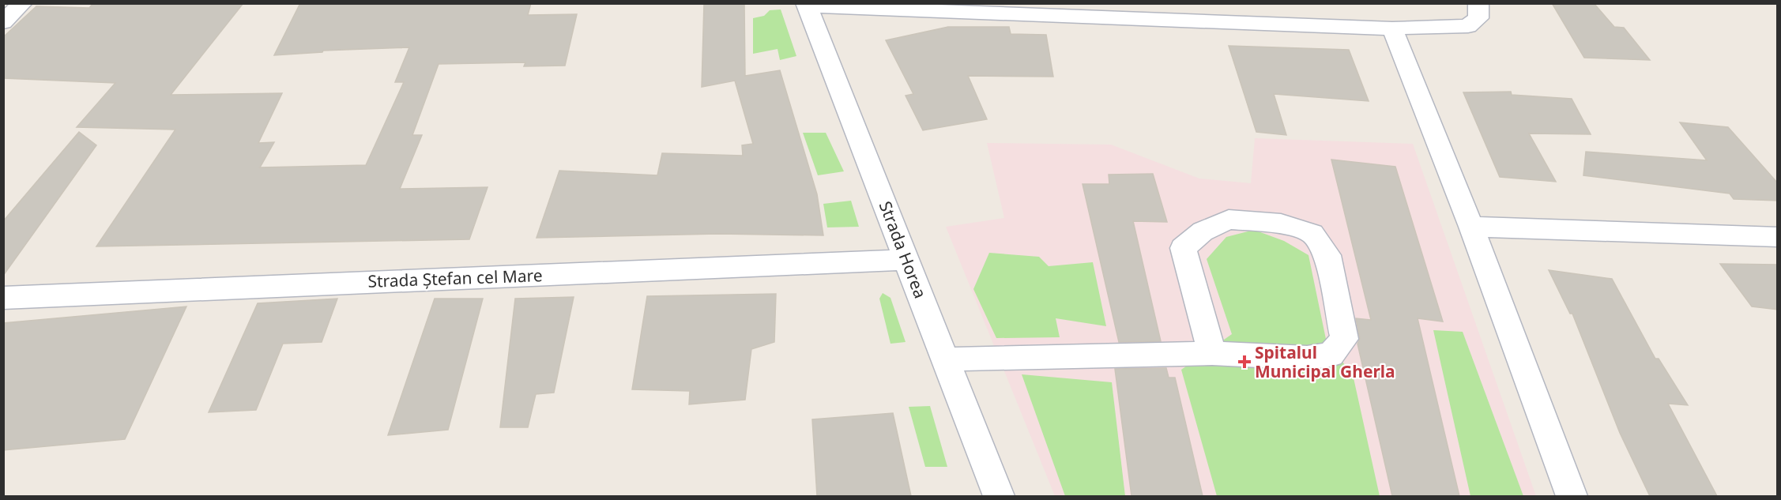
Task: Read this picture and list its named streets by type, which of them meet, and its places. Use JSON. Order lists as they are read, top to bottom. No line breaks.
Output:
{"streets":{"street":["Strada Horea","Strada Ștefan cel Mare"]},"crossings":[["Strada Horea","Strada Ștefan cel Mare"]],"places":{"health":["Spitalul Municipal Gherla"]}}
